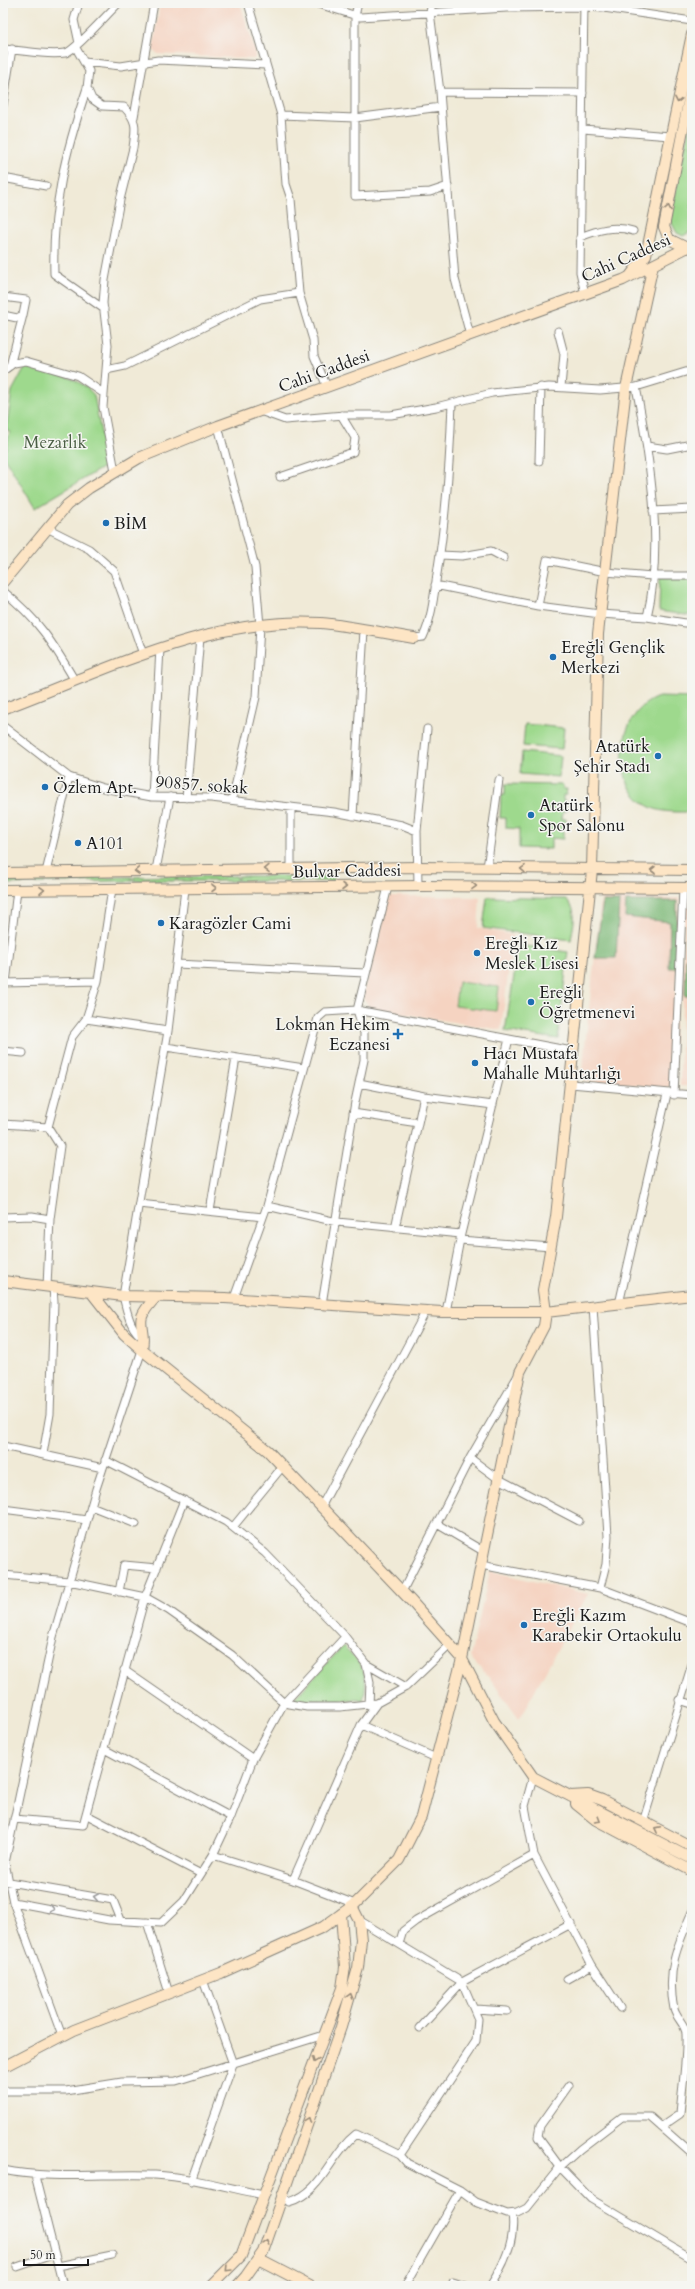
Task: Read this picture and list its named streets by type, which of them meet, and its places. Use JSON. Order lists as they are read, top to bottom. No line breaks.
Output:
{"streets":{"street":["Cahi Caddesi","90857. sokak","Bulvar Caddesi"]},"parks":["Mezarlık"],"places":{"other":["BİM","Ereğli Gençlik Merkezi","Atatürk Şehir Stadı","Özlem Apt.","Atatürk Spor Salonu","A101","Karagözler Cami","Ereğli Kız Meslek Lisesi","Ereğli Öğretmenevi","Hacı Mustafa Mahalle Muhtarlığı","Ereğli Kazım Karabekir Ortaokulu"],"health":["Lokman Hekim Eczanesi"]},"scale_bar":"50 m"}
